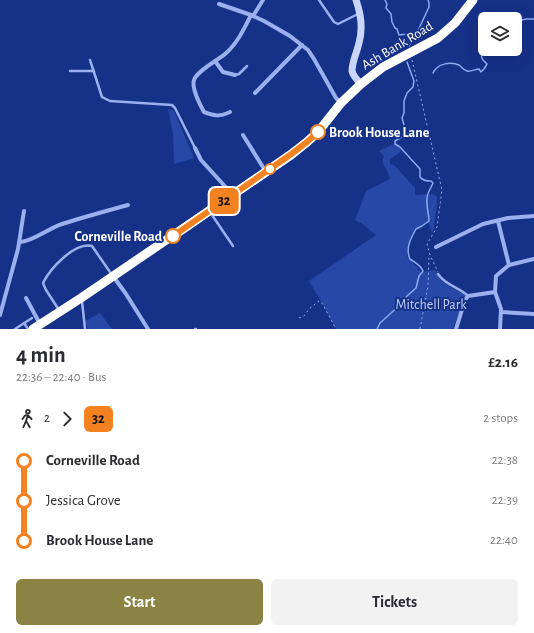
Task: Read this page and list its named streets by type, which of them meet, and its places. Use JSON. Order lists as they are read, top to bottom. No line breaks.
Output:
{"streets":{"highway":["Ash Bank Road"]},"parks":["Mitchell Park"],"places":["Brook House Lane","Corneville Road"],"lines":["bus line 32"],"page":{"on_map":"32","heading":["4 min","22:36 – 22:40 · Bus","£2.16"],"legs":["2","32","2 stops"],"list":[{"name":"Corneville Road","value":"22:38"},{"name":"Jessica Grove","value":"22:39"},{"name":"Brook House Lane","value":"22:40"}],"buttons":["Start","Tickets"]}}
